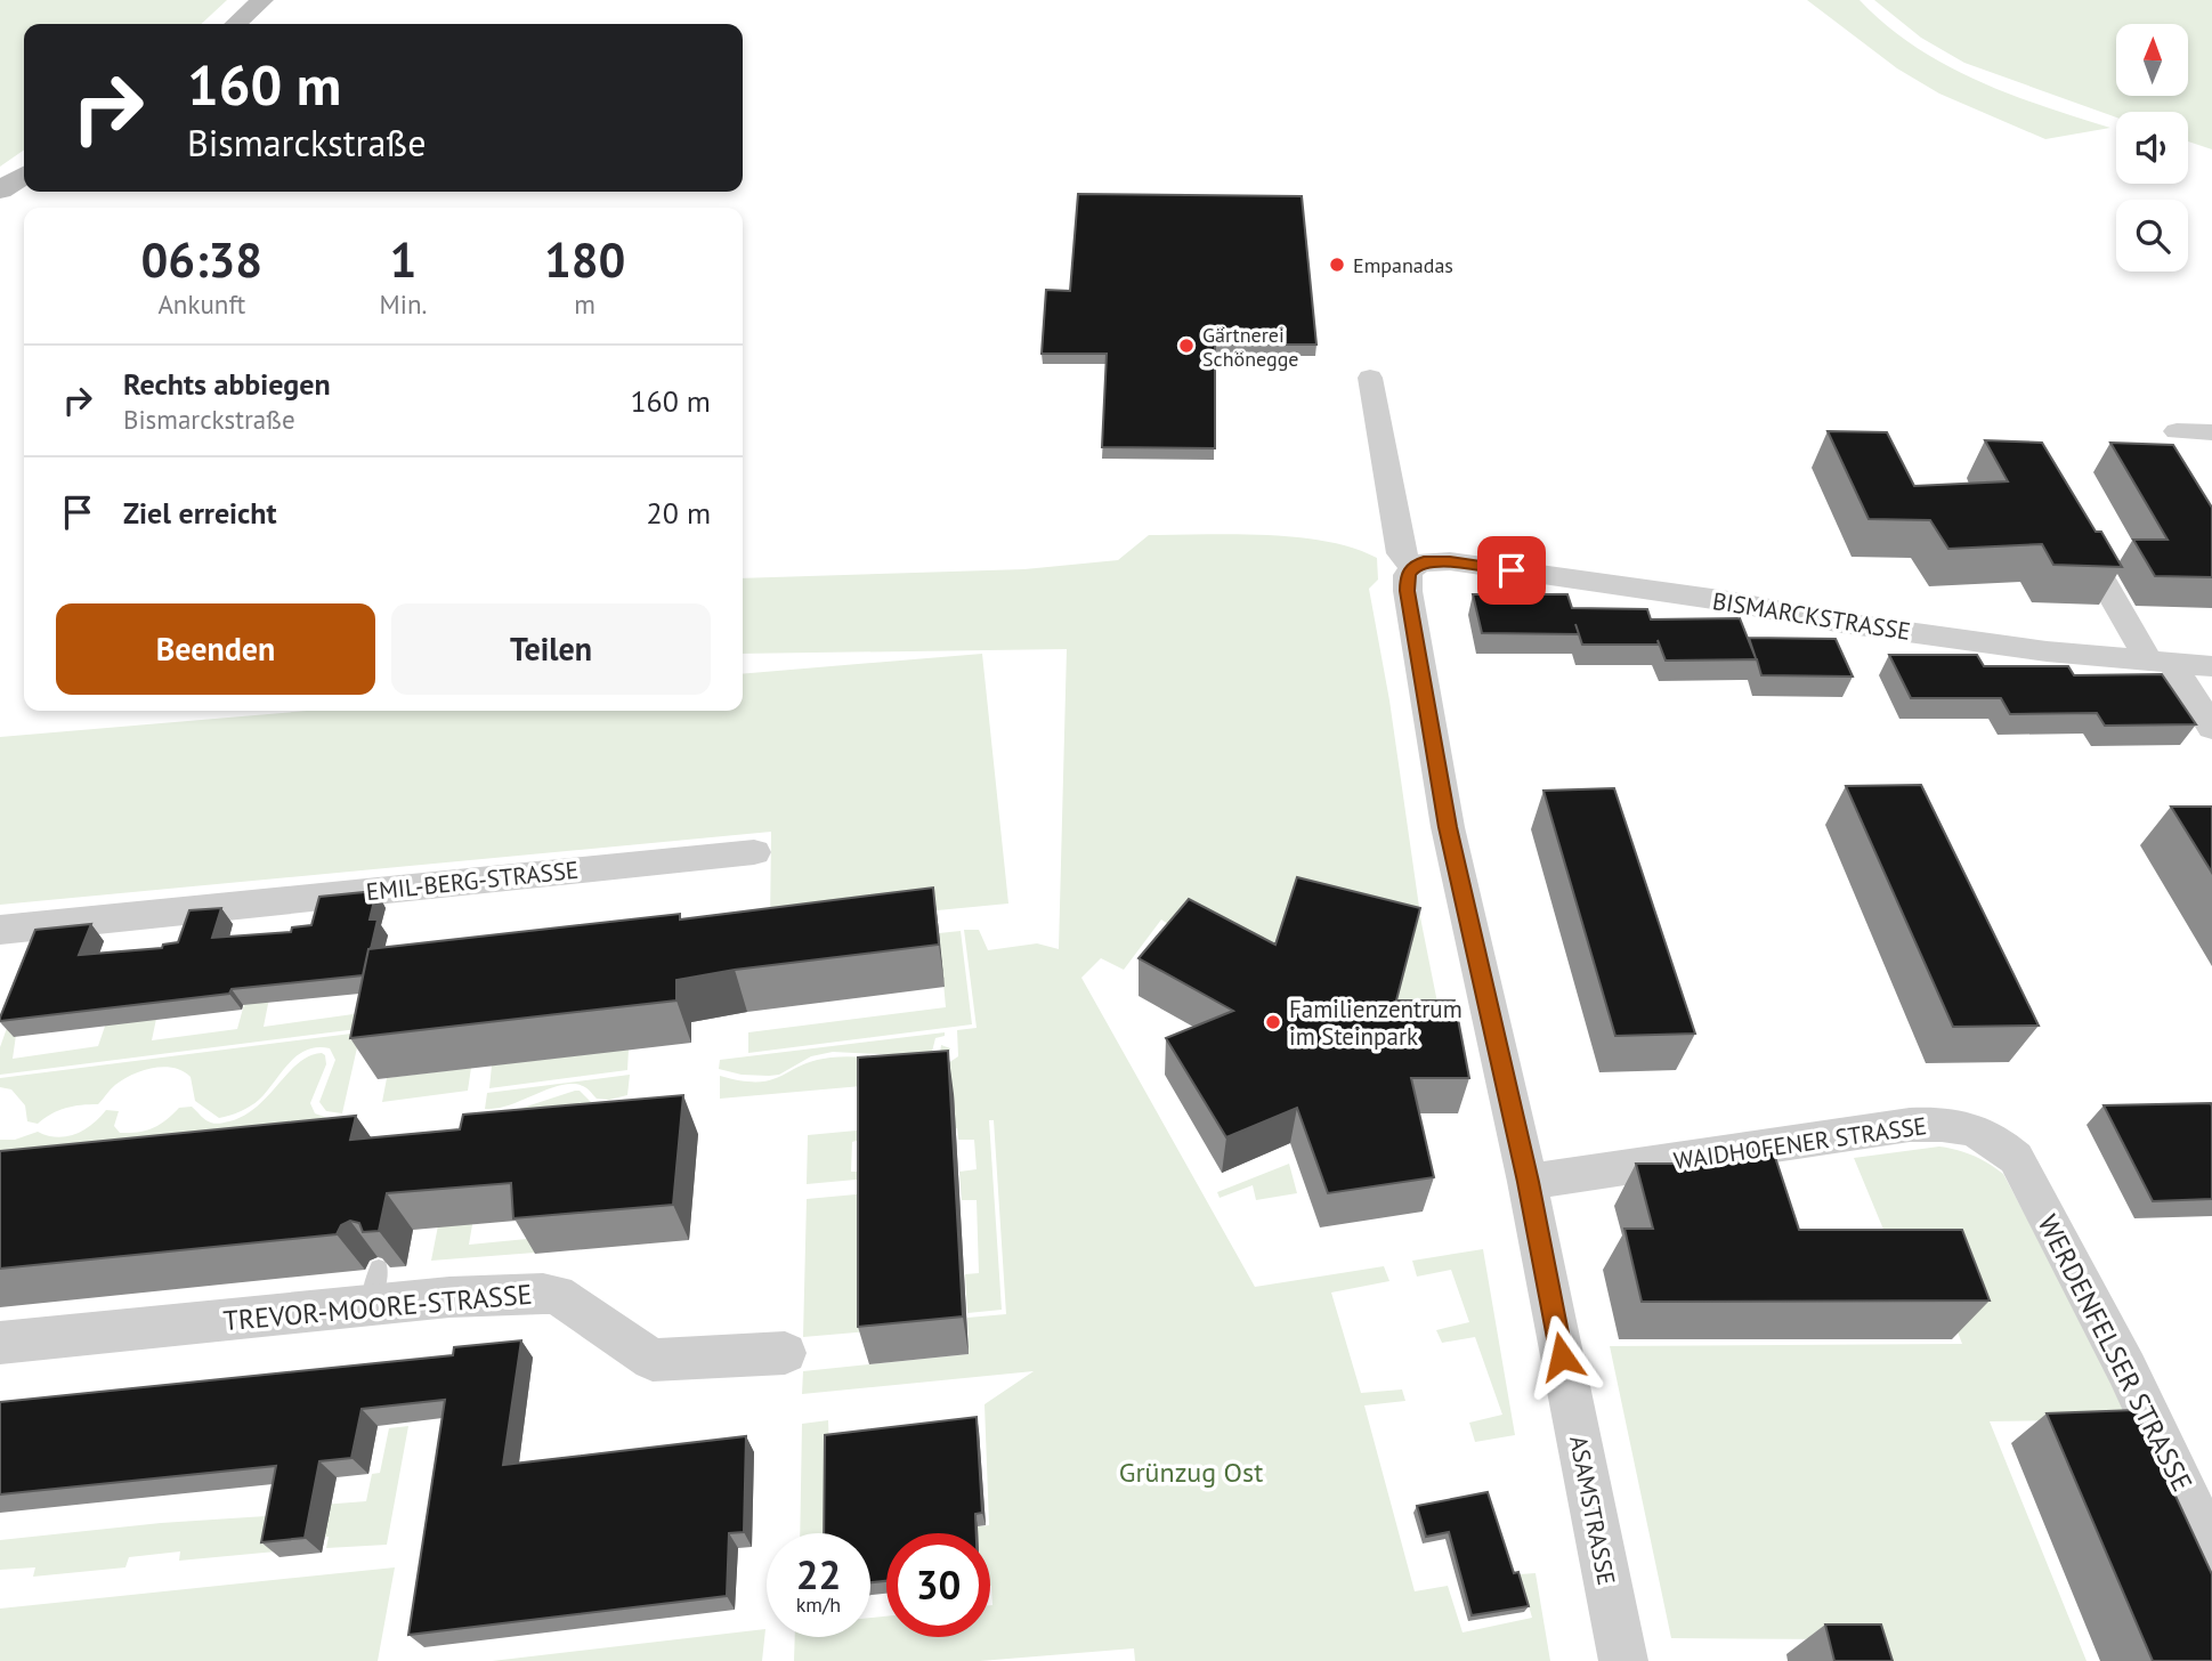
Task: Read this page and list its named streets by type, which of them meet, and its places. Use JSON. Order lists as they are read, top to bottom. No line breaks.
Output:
{"streets":{"street":["BISMARCKSTRASSE","EMIL-BERG-STRASSE","WAIDHOFENER STRASSE","TREVOR-MOORE-STRASSE","WERDENFELSER STRASSE","ASAMSTRASSE"]},"crossings":[["BISMARCKSTRASSE","ASAMSTRASSE"],["WAIDHOFENER STRASSE","WERDENFELSER STRASSE"],["WAIDHOFENER STRASSE","ASAMSTRASSE"]],"parks":["Grünzug Ost"],"places":["Empanadas","Gärtnerei Schönegge","Familienzentrum im Steinpark"],"north":"top","page":{"turn":["160 m","Bismarckstraße"],"eta":["06:38","Ankunft","1","Min.","180","m"],"list":[{"name":"Rechts abbiegen","note":"Bismarckstraße","value":"160 m"},{"name":"Ziel erreicht","value":"20 m"}],"buttons":["Beenden","Teilen"],"speed":"22 km/h","limit":"30"}}
